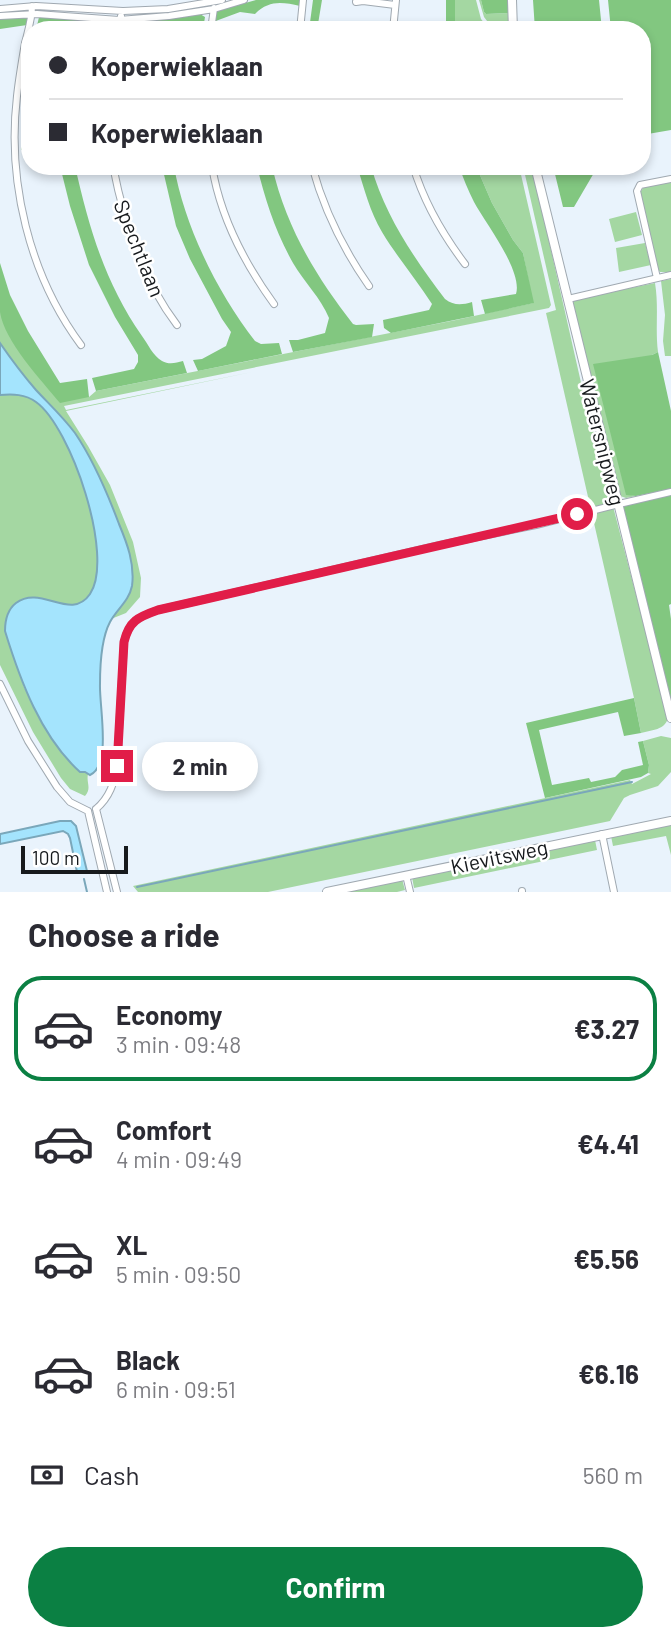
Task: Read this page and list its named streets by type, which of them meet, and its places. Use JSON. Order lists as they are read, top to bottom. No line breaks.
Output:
{"streets":{"street":["Spechtlaan","Watersnipweg","Kievitsweg"]},"scale_bar":"100 m","page":{"banner":["Koperwieklaan","Koperwieklaan"],"bubble":"2 min","scale":"100 m","heading":"Choose a ride","list":[{"name":"Economy","note":"3 min · 09:48","value":"€3.27"},{"name":"Comfort","note":"4 min · 09:49","value":"€4.41"},{"name":"XL","note":"5 min · 09:50","value":"€5.56"},{"name":"Black","note":"6 min · 09:51","value":"€6.16"}],"pay":["Cash","560 m"],"buttons":"Confirm"}}
